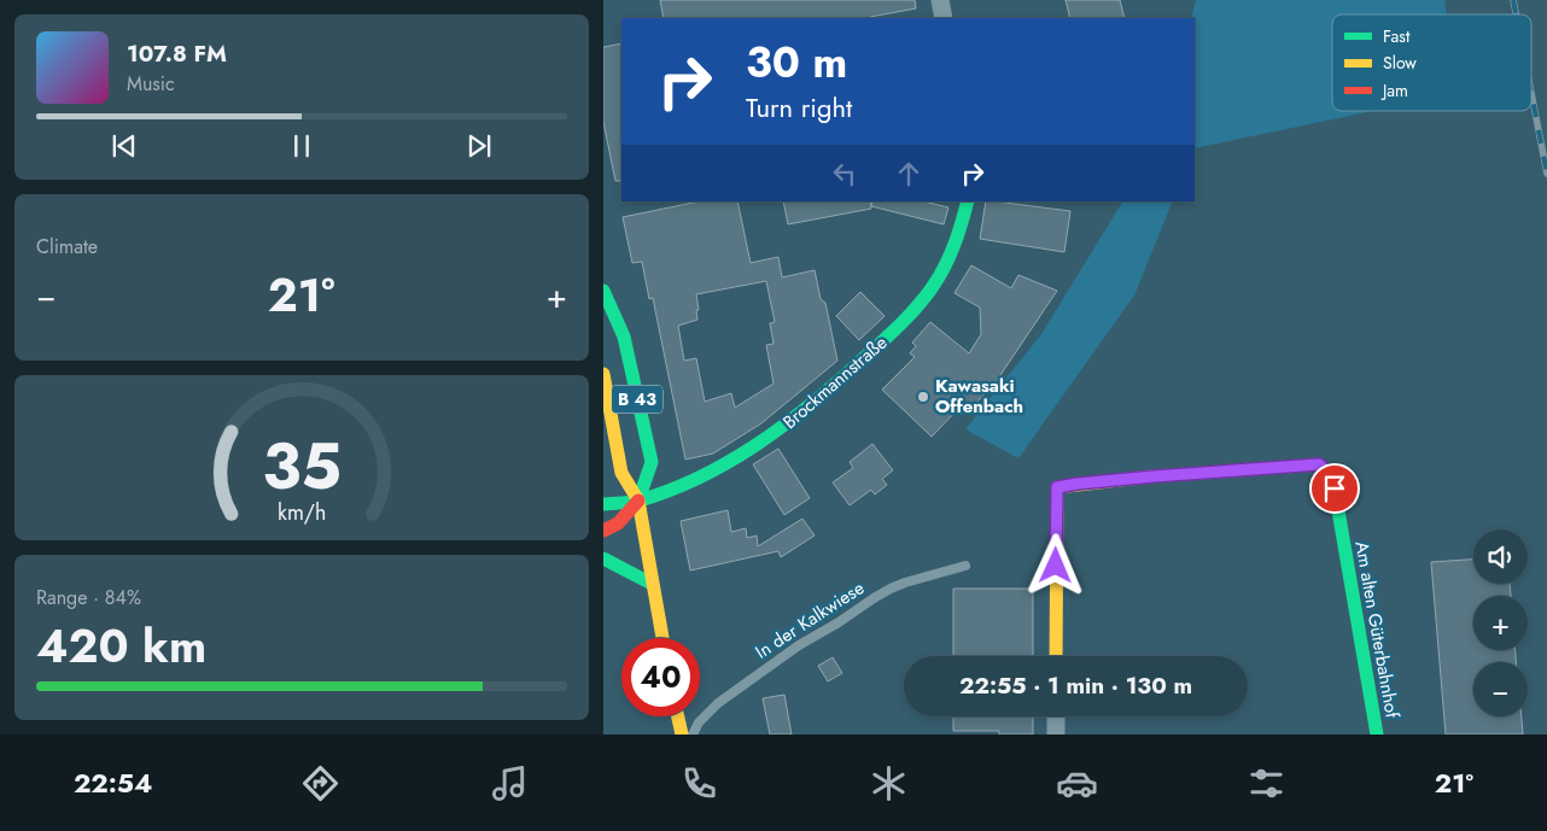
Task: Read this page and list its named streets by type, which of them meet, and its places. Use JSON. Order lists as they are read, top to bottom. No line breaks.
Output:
{"streets":{"street":["Brockmannstraße","B 43","Am alten Güterbahnhof"],"lane":["In der Kalkwiese"]},"crossings":[["Brockmannstraße","B 43"]],"places":["Kawasaki Offenbach"],"legend":["Fast","Slow","Jam"],"page":{"turn":["30 m","Turn right"],"song":["107.8 FM","Music"],"tile":["Climate",["Range · 84%","420 km"]],"heat":["−","21°","+"],"map_buttons":["+","−"],"limit":"40","trip":"22:55 · 1 min · 130 m","tabs":["22:54","21°"],"gauge":["35","km/h"]}}
